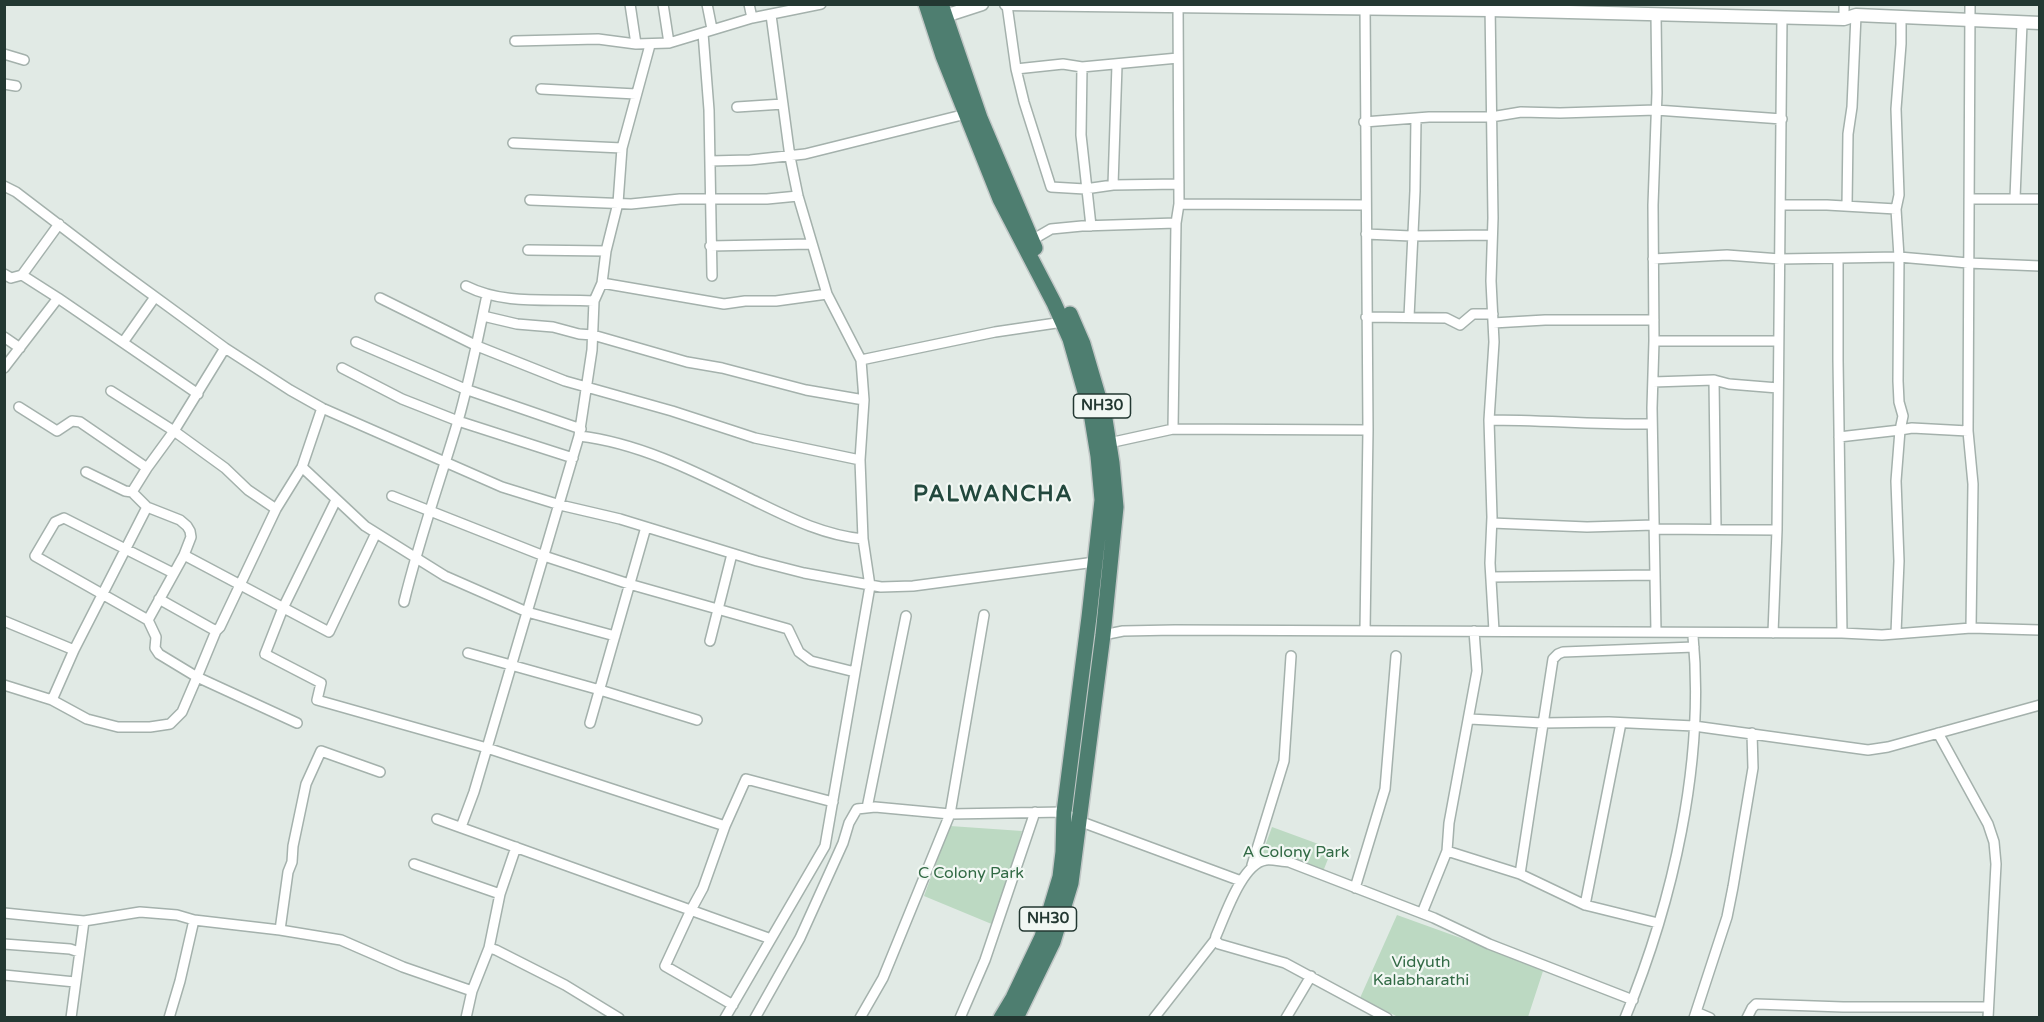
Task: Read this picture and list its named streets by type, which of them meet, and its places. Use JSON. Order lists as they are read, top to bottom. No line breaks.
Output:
{"streets":{"highway":["NH30"]},"districts":["PALWANCHA"],"parks":["A Colony Park","C Colony Park","Vidyuth Kalabharathi"]}
